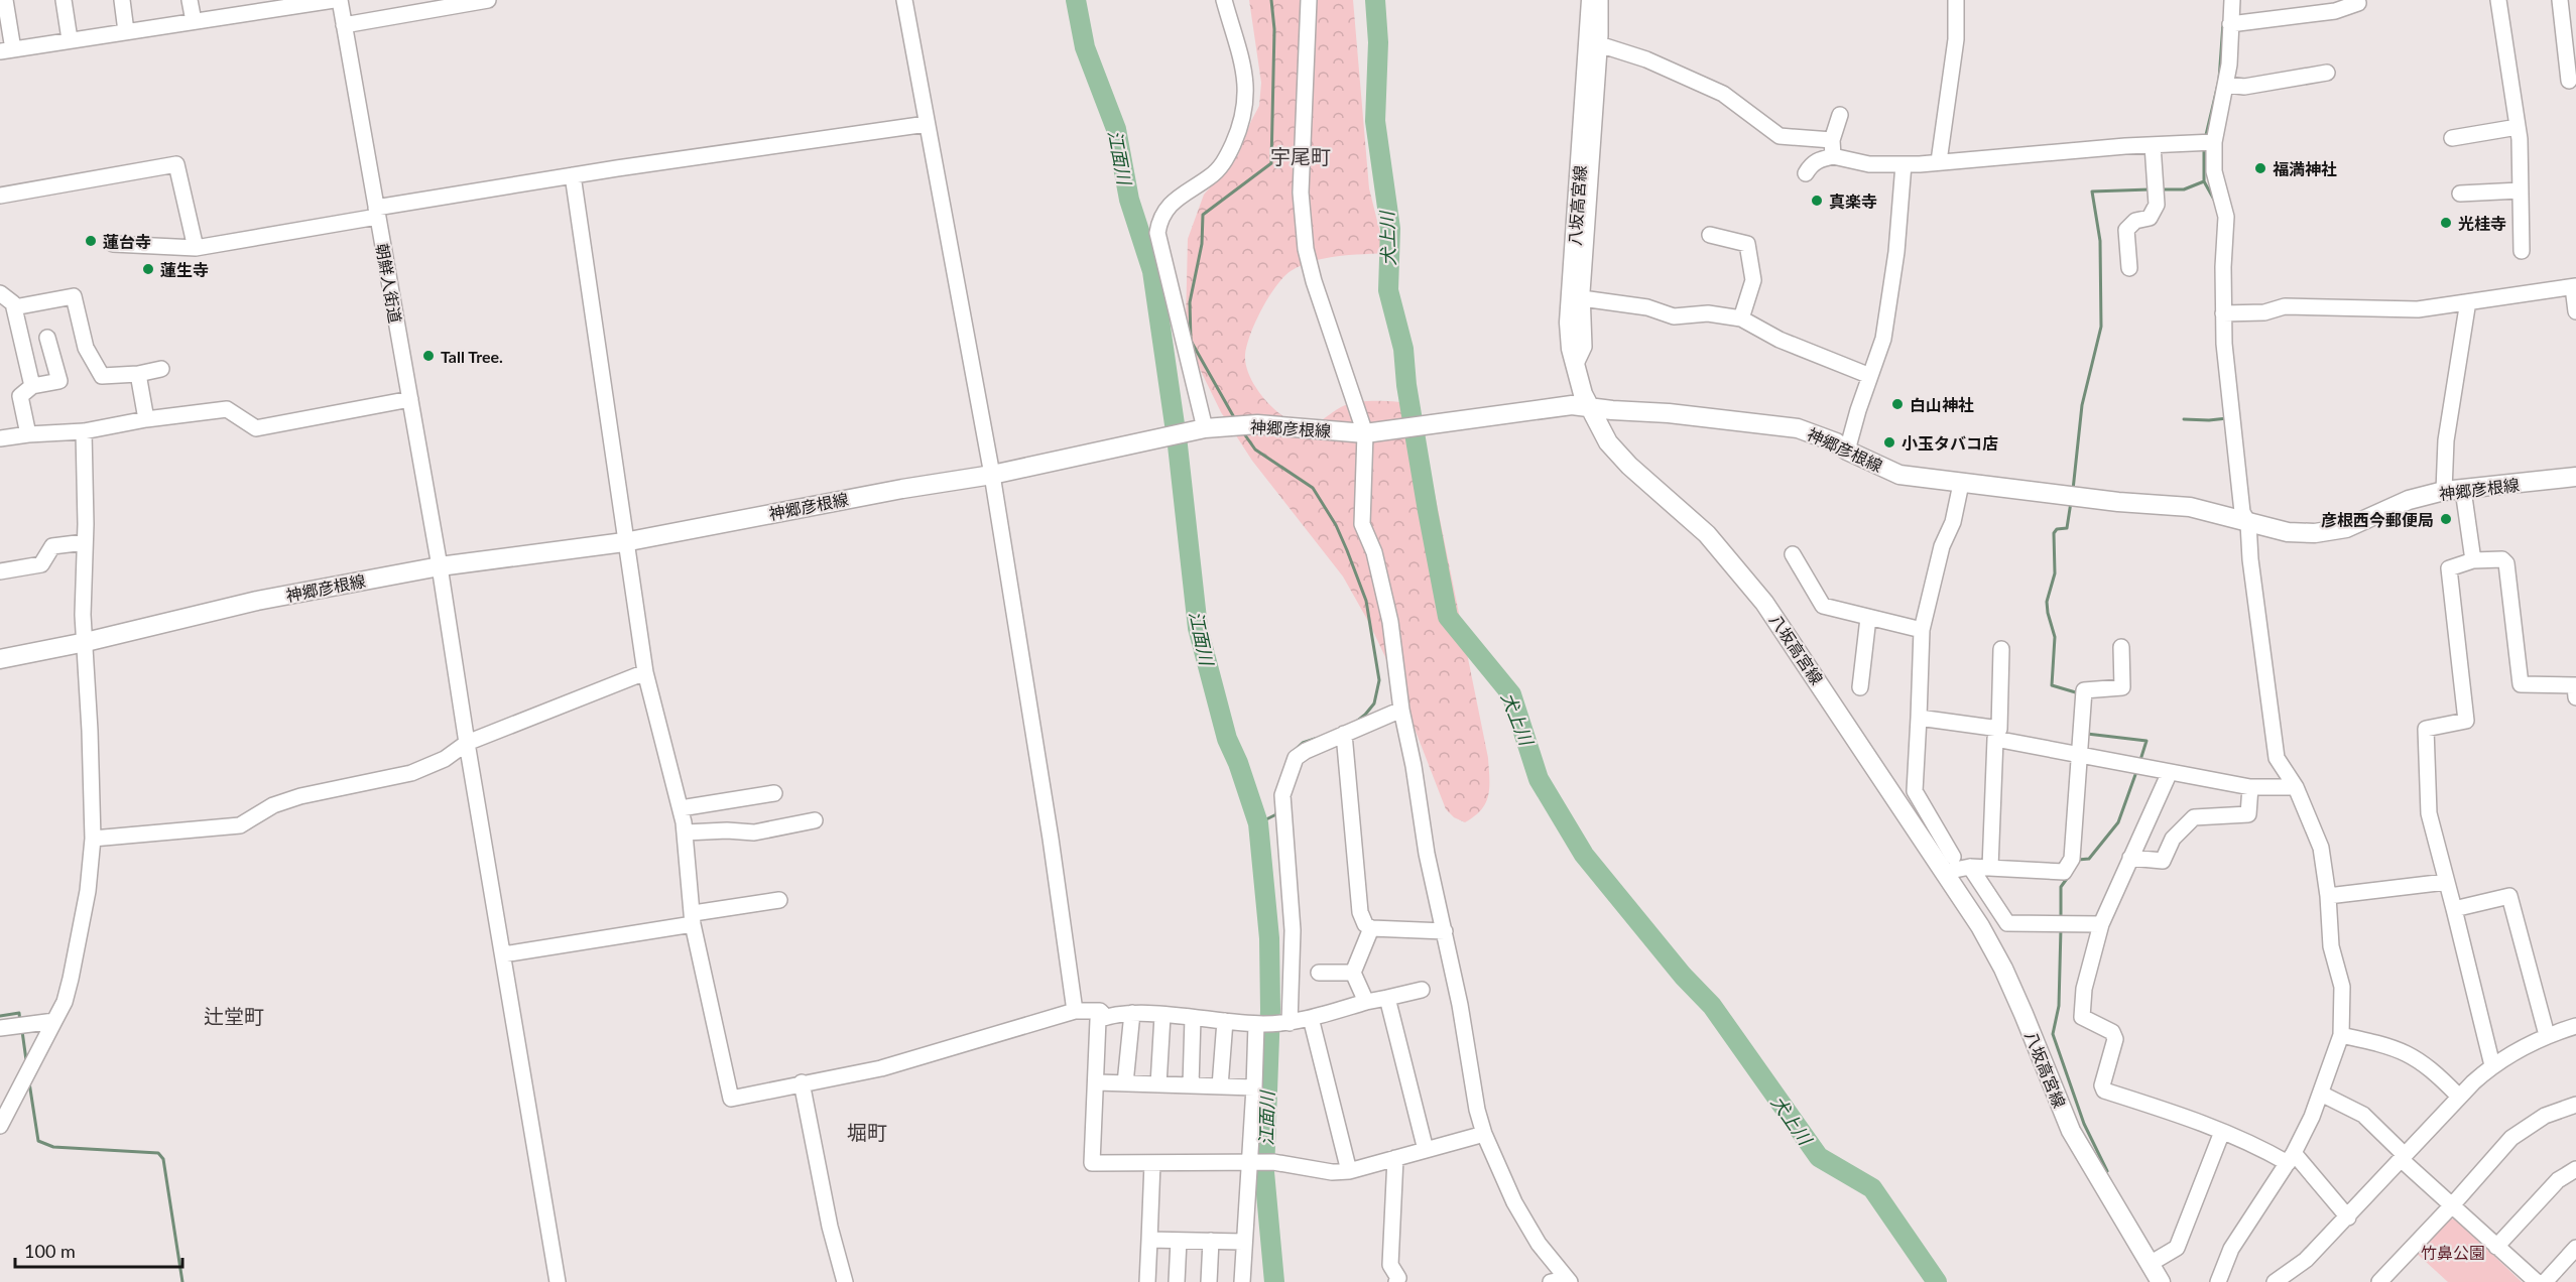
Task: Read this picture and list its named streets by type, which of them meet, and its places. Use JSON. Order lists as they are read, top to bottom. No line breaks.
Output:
{"streets":{"main road":["八坂高宮線","神郷彦根線"],"street":["朝鮮人街道"]},"crossings":[["八坂高宮線","神郷彦根線"],["朝鮮人街道","神郷彦根線"]],"districts":["宇尾町","辻堂町","堀町"],"water":["江面川","犬上川"],"parks":["竹鼻公園"],"places":["福満神社","真楽寺","光桂寺","蓮台寺","蓮生寺","Tall Tree.","白山神社","小玉タバコ店","彦根西今郵便局"],"scale_bar":"100 m"}
